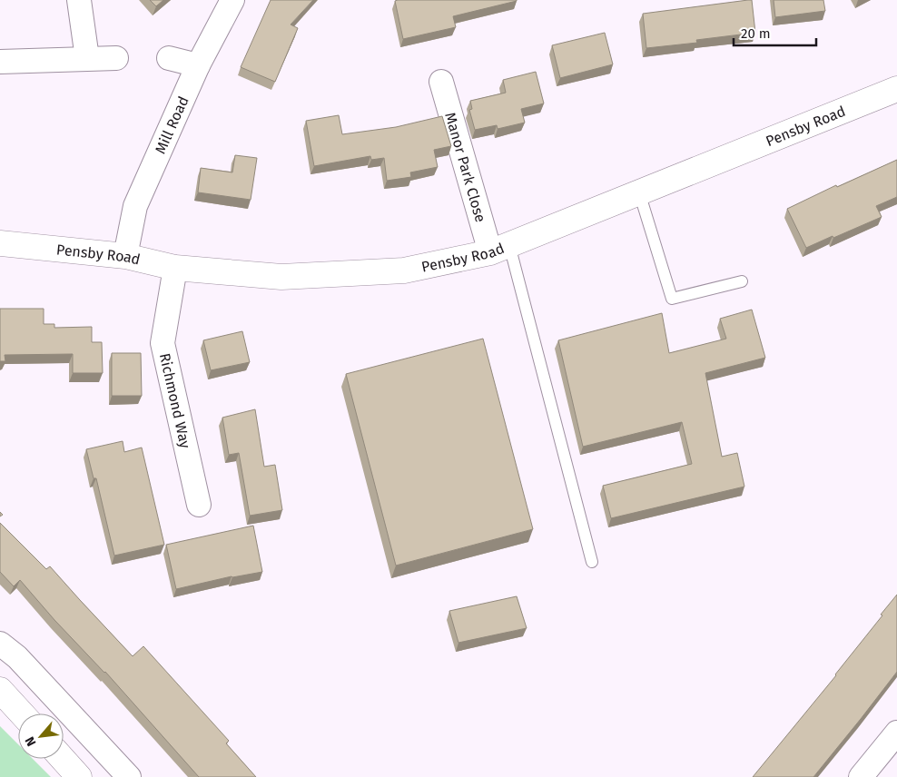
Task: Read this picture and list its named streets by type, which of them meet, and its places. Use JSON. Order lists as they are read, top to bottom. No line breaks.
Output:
{"streets":{"main road":["Pensby Road"],"street":["Mill Road","Manor Park Close","Richmond Way"]},"crossings":[["Mill Road","Pensby Road"],["Pensby Road","Manor Park Close"],["Pensby Road","Richmond Way"]],"scale_bar":"20 m","north":"bottom left"}
